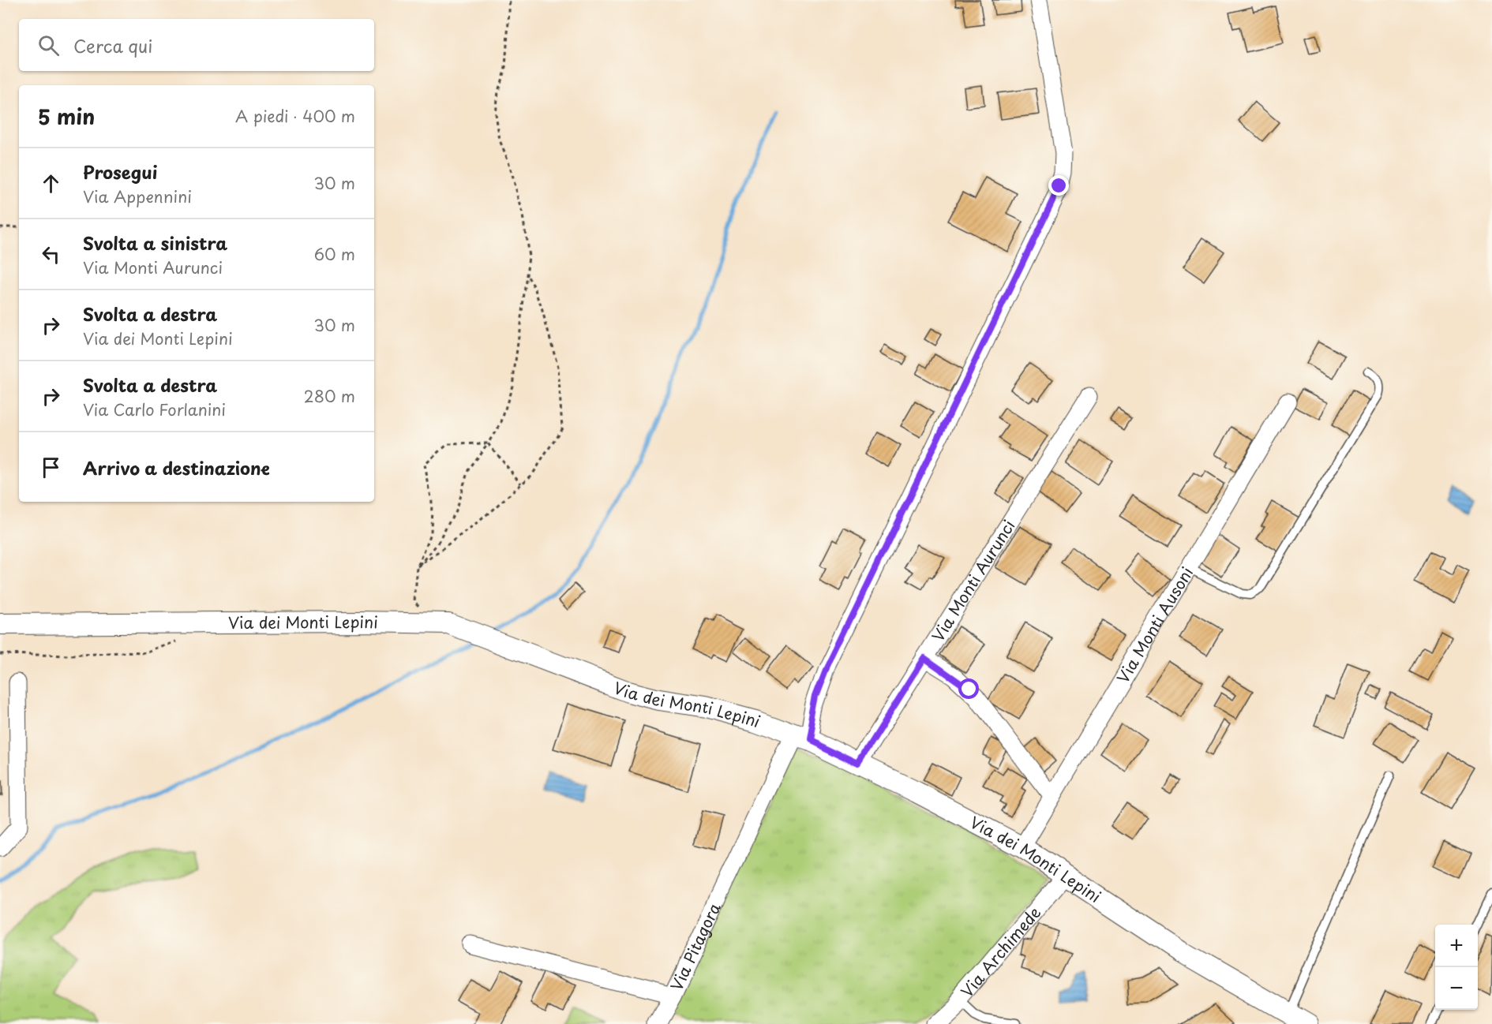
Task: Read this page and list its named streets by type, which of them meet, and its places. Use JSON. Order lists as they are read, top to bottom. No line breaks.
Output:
{"streets":{"street":["Via Monti Aurunci","Via dei Monti Lepini","Via Monti Ausoni","Via Pitagora","Via Archimede"]},"crossings":[["Via Monti Aurunci","Via dei Monti Lepini"],["Via dei Monti Lepini","Via Monti Ausoni"],["Via dei Monti Lepini","Via Pitagora"],["Via dei Monti Lepini","Via Archimede"]],"page":{"search":"Cerca qui","heading":["5 min","A piedi · 400 m"],"list":[["Prosegui","Via Appennini","30 m"],["Svolta a sinistra","Via Monti Aurunci","60 m"],["Svolta a destra","Via dei Monti Lepini","30 m"],["Svolta a destra","Via Carlo Forlanini","280 m"],"Arrivo a destinazione"],"map_buttons":["+","−"]}}
